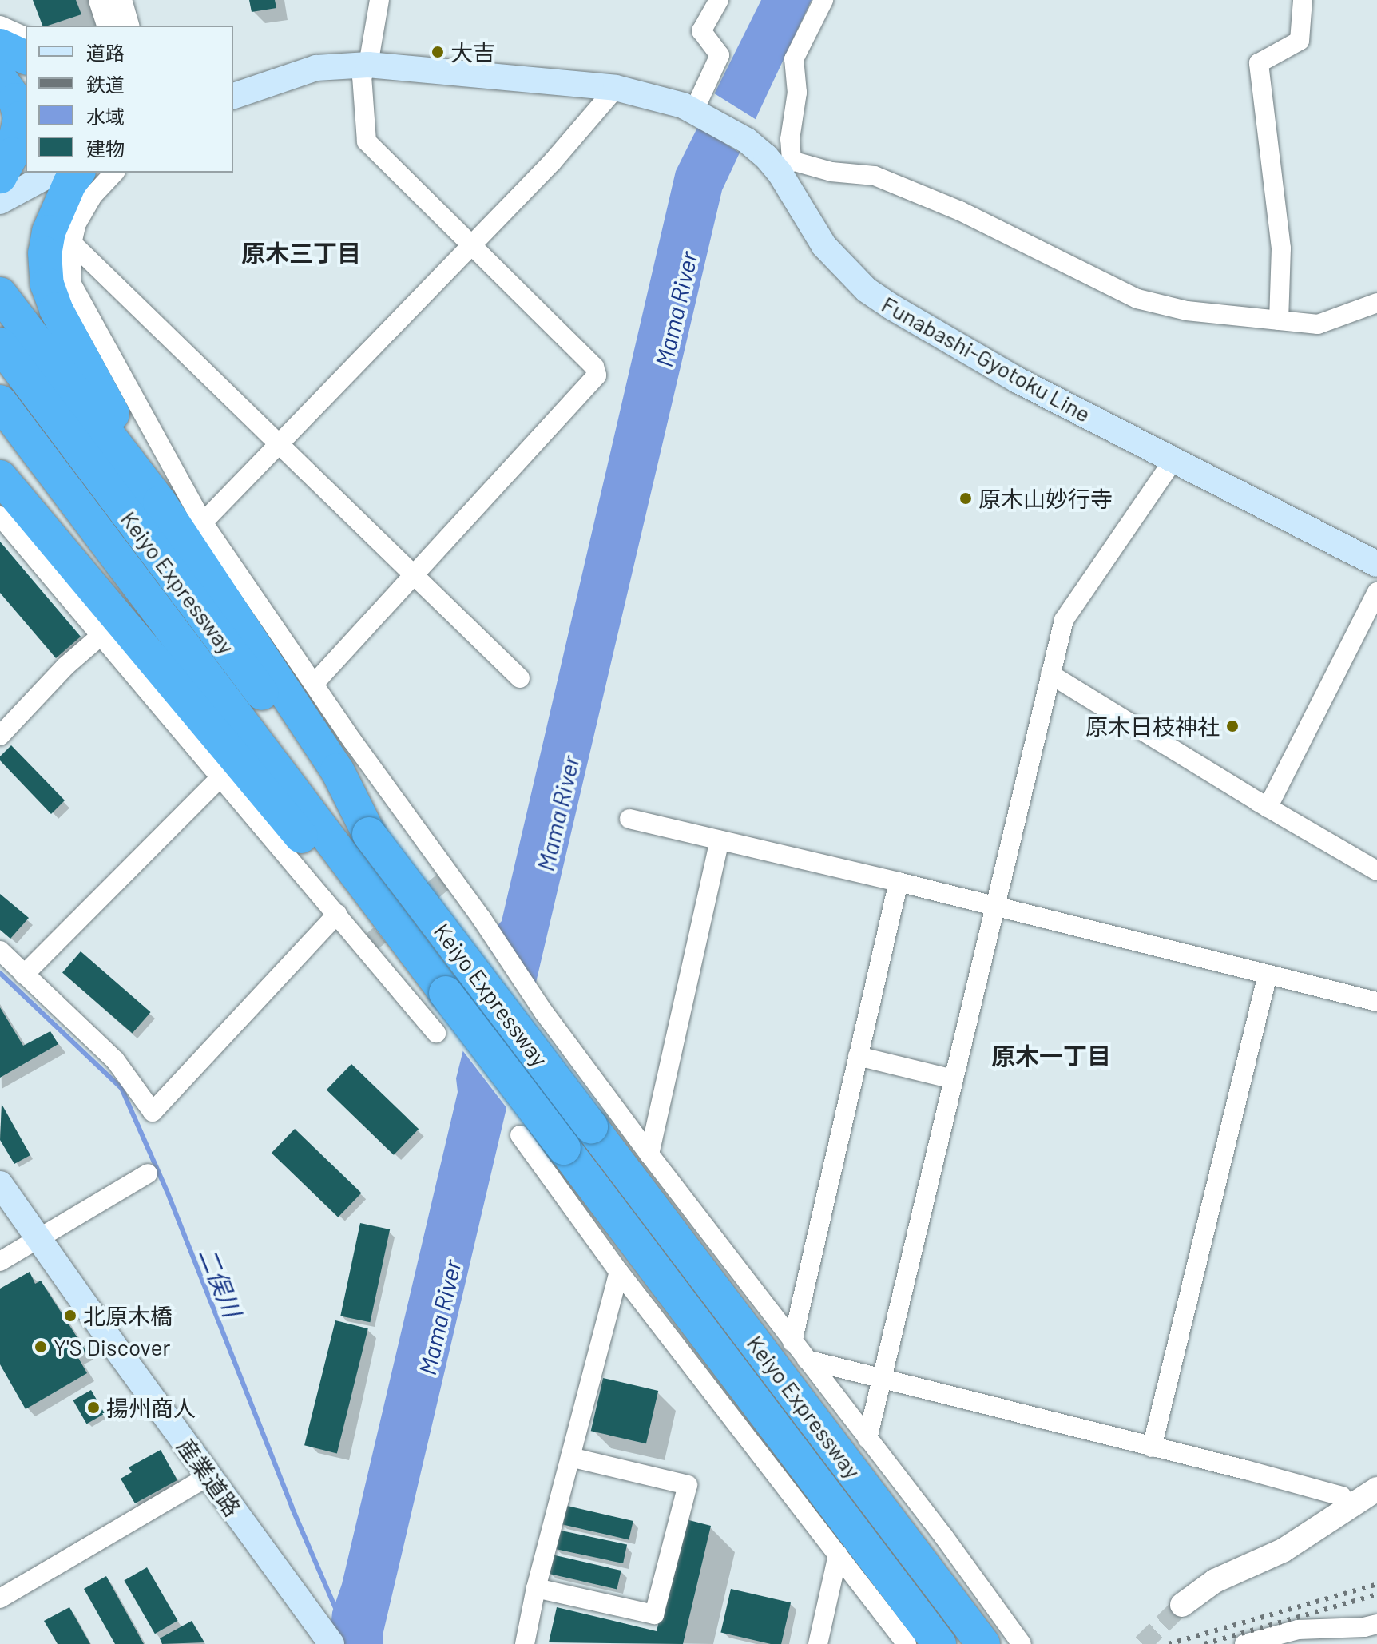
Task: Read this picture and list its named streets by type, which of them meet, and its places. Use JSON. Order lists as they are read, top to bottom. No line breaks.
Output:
{"streets":{"highway":["Keiyo Expressway"],"main road":["Funabashi-Gyotoku Line","産業道路"]},"districts":["原木三丁目","原木一丁目"],"water":["Mama River","二俣川"],"places":["大吉","原木山妙行寺","原木日枝神社","北原木橋","Y'S Discover","揚州商人"],"legend":["道路","鉄道","水域","建物"]}
